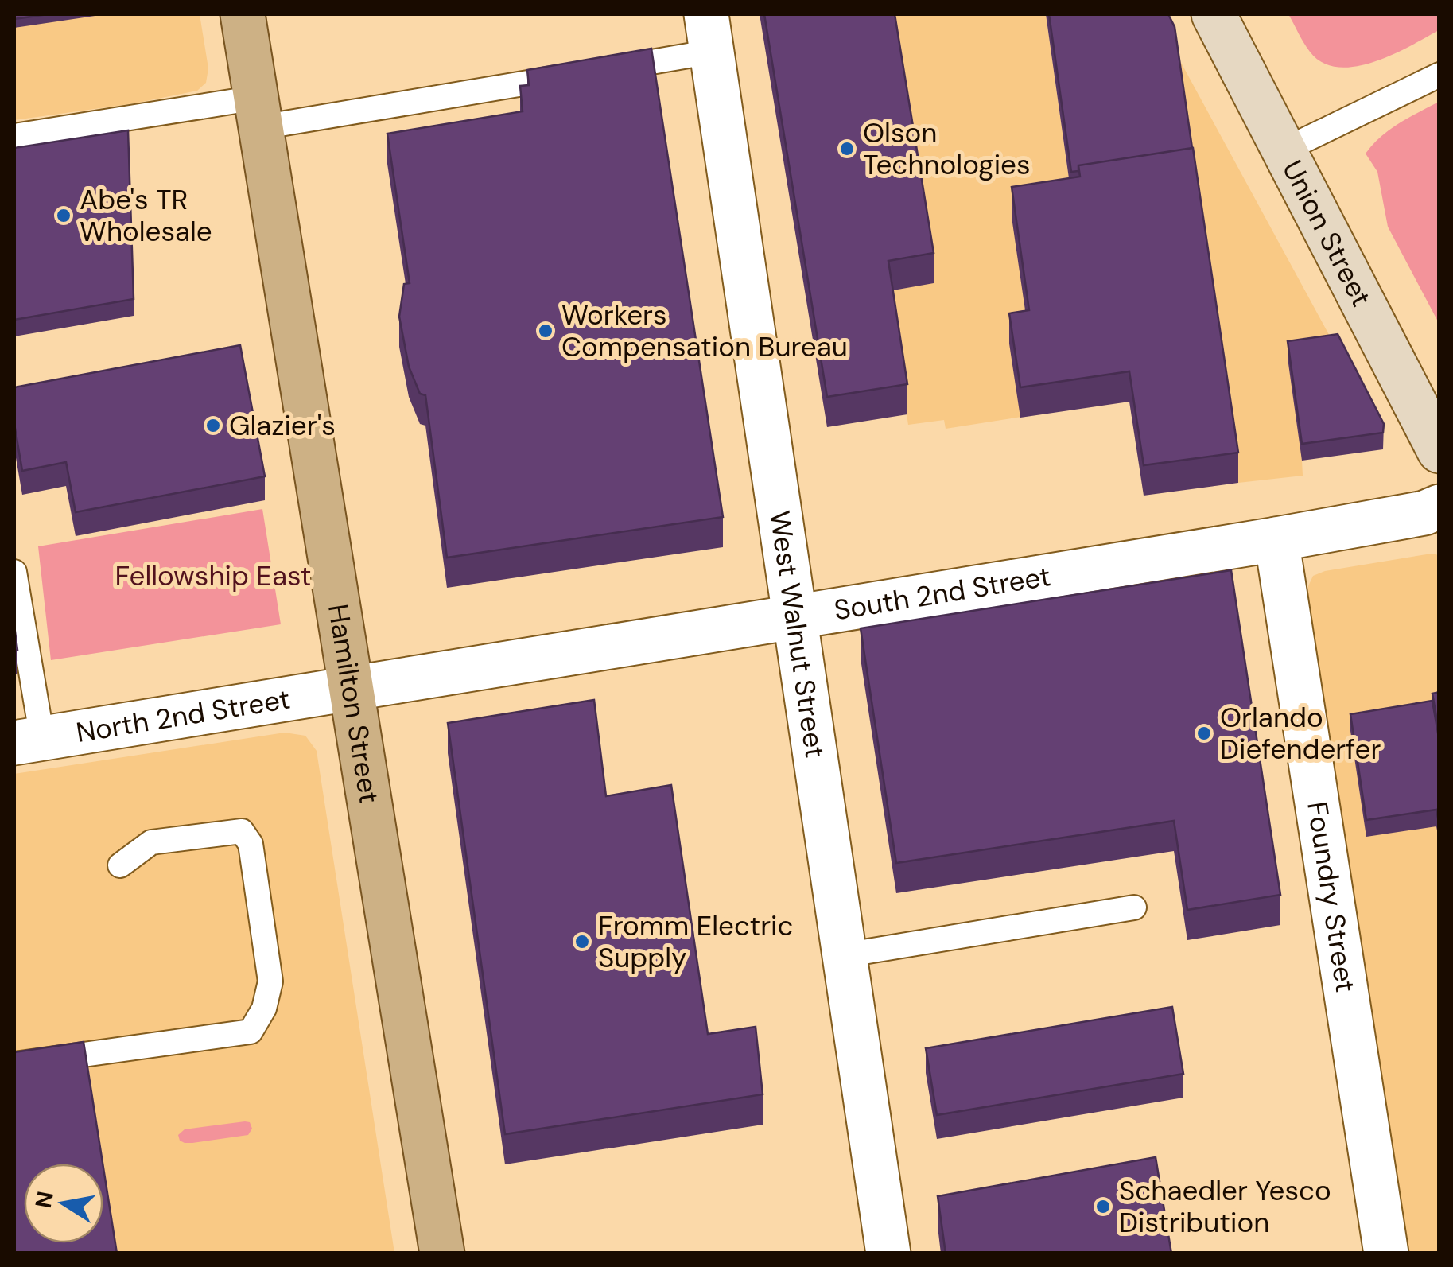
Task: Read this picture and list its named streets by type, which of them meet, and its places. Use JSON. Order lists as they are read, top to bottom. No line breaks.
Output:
{"streets":{"main road":["Union Street","Hamilton Street"],"street":["South 2nd Street","West Walnut Street","North 2nd Street","Foundry Street"]},"crossings":[["South 2nd Street","West Walnut Street"],["South 2nd Street","Hamilton Street"],["South 2nd Street","North 2nd Street"],["South 2nd Street","Foundry Street"],["Hamilton Street","North 2nd Street"]],"parks":["Fellowship East"],"places":["Olson Technologies","Abe's TR Wholesale","Workers Compensation Bureau","Glazier's","Orlando Diefenderfer","Fromm Electric Supply","Schaedler Yesco Distribution"],"north":"left"}
